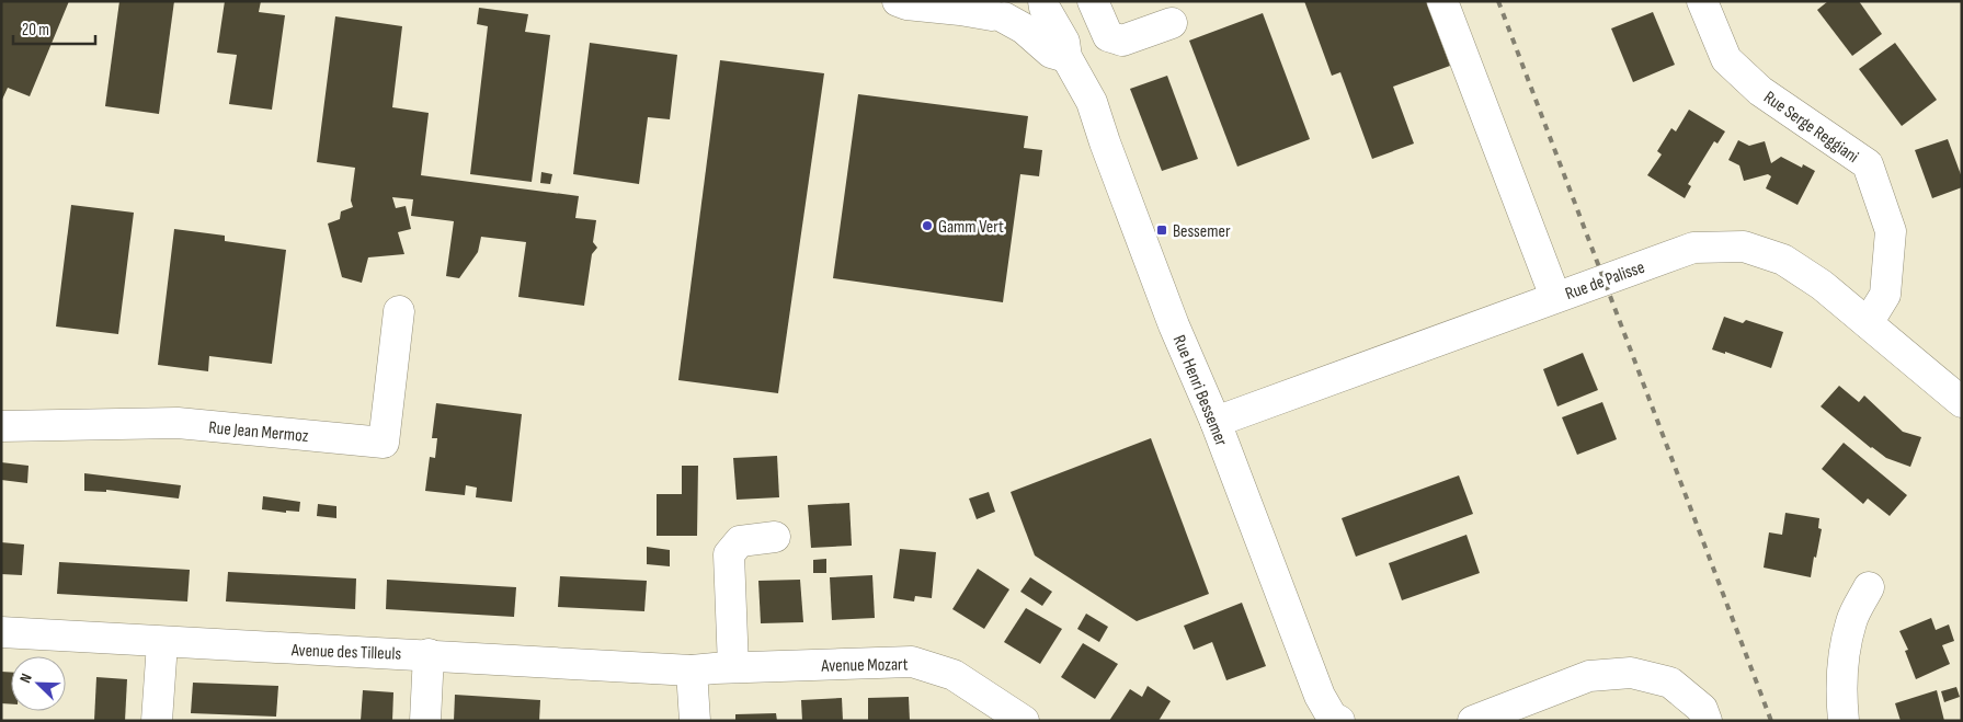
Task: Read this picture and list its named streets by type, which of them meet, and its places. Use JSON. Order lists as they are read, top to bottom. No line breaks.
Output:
{"streets":{"street":["Rue Serge Reggiani","Rue de Palisse","Rue Henri Bessemer","Rue Jean Mermoz","Avenue des Tilleuls","Avenue Mozart"]},"crossings":[["Rue Serge Reggiani","Rue de Palisse"],["Rue de Palisse","Rue Henri Bessemer"],["Avenue des Tilleuls","Avenue Mozart"]],"places":{"other":["Gamm Vert"],"transit":["Bessemer"]},"scale_bar":"20 m","north":"top left"}
